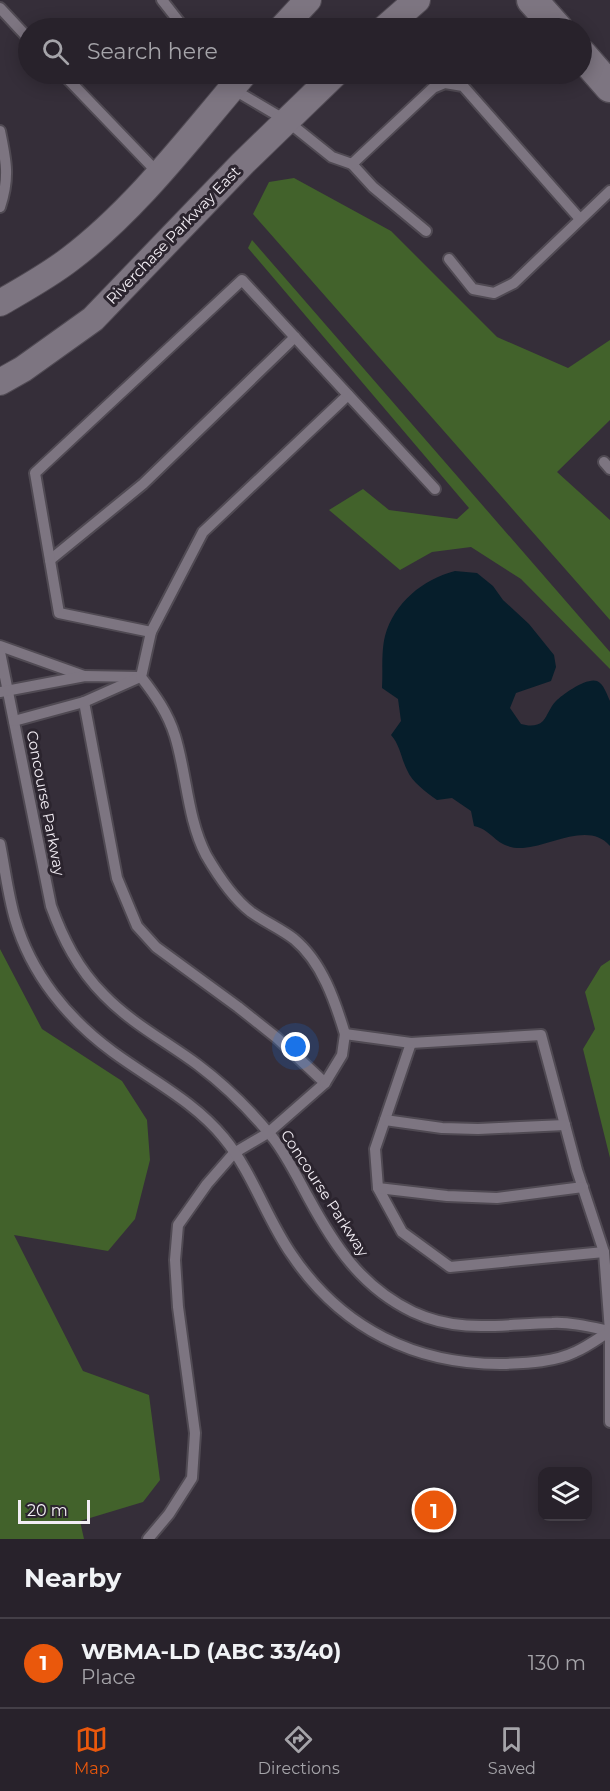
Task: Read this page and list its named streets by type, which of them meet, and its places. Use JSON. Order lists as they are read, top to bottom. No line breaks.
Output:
{"streets":{"street":["Riverchase Parkway East"],"lane":["Concourse Parkway"]},"scale_bar":"20 m","page":{"search":"Search here","pins":"1","scale":"20 m","heading":"Nearby","list":[{"mark":"1","name":"WBMA-LD (ABC 33/40)","note":"Place","value":"130 m"}],"nav":["Map","Directions","Saved"]}}
